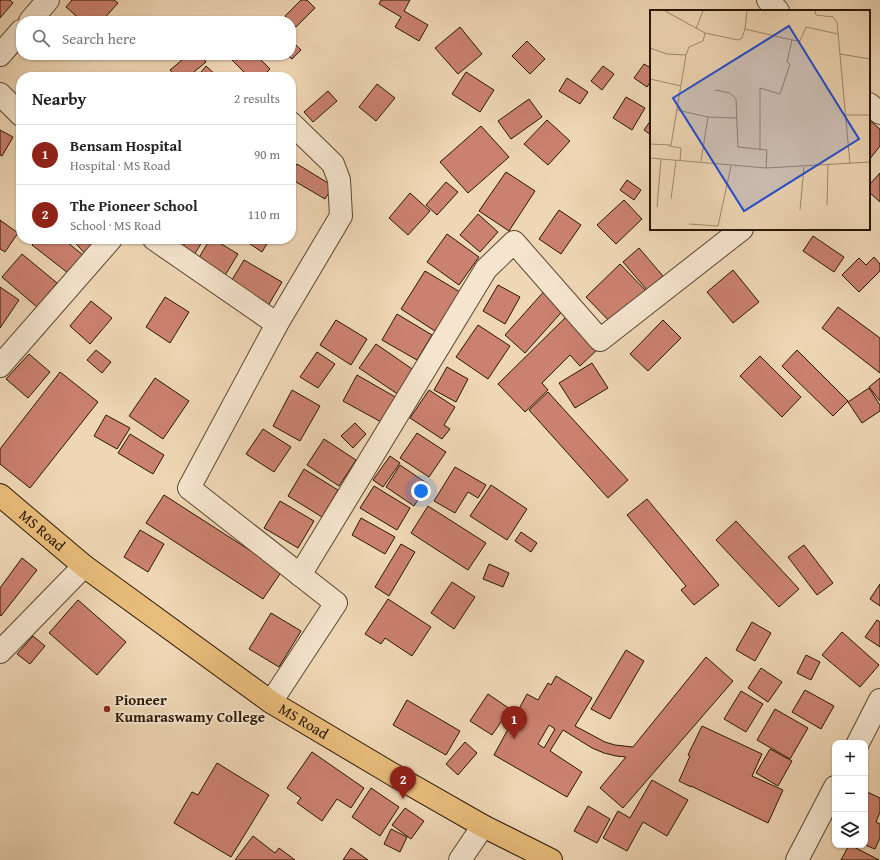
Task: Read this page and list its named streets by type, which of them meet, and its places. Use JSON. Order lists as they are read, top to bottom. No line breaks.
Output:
{"streets":{"highway":["MS Road"]},"places":["Pioneer Kumaraswamy College"],"page":{"search":"Search here","heading":["Nearby","2 results"],"list":[{"mark":"1","name":"Bensam Hospital","note":"Hospital · MS Road","value":"90 m"},{"mark":"2","name":"The Pioneer School","note":"School · MS Road","value":"110 m"}],"pins":["1","2"],"map_buttons":["+","−"]}}
